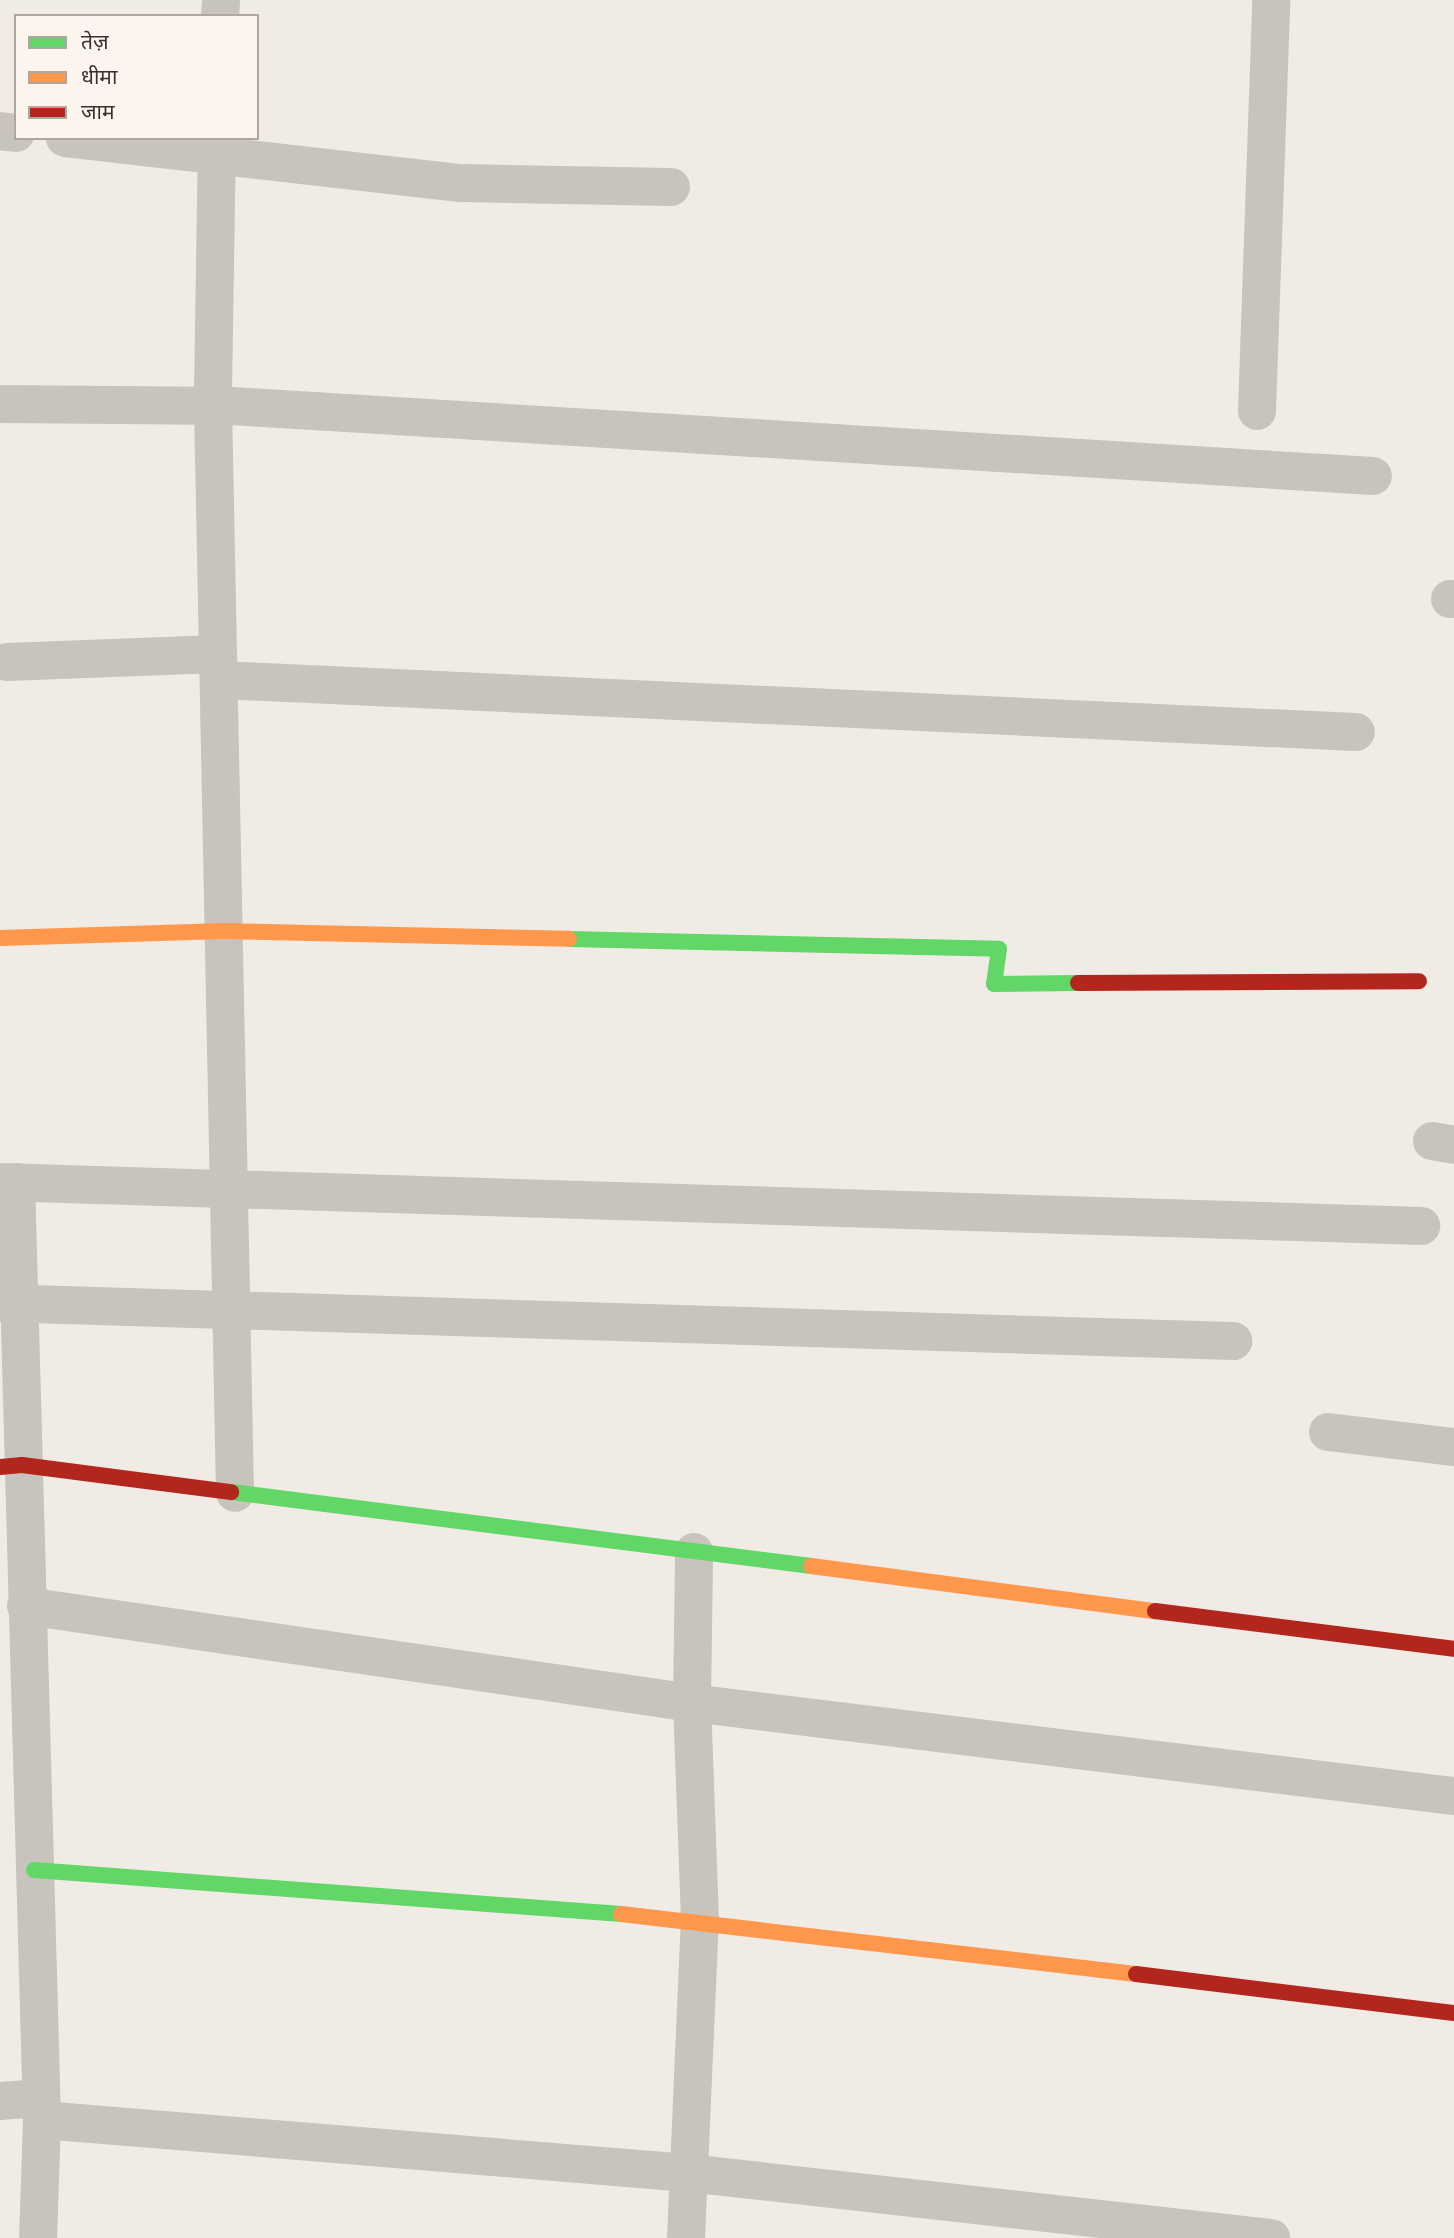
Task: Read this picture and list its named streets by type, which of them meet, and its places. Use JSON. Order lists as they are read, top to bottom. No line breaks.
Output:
{"legend":["तेज़","धीमा","जाम"]}
